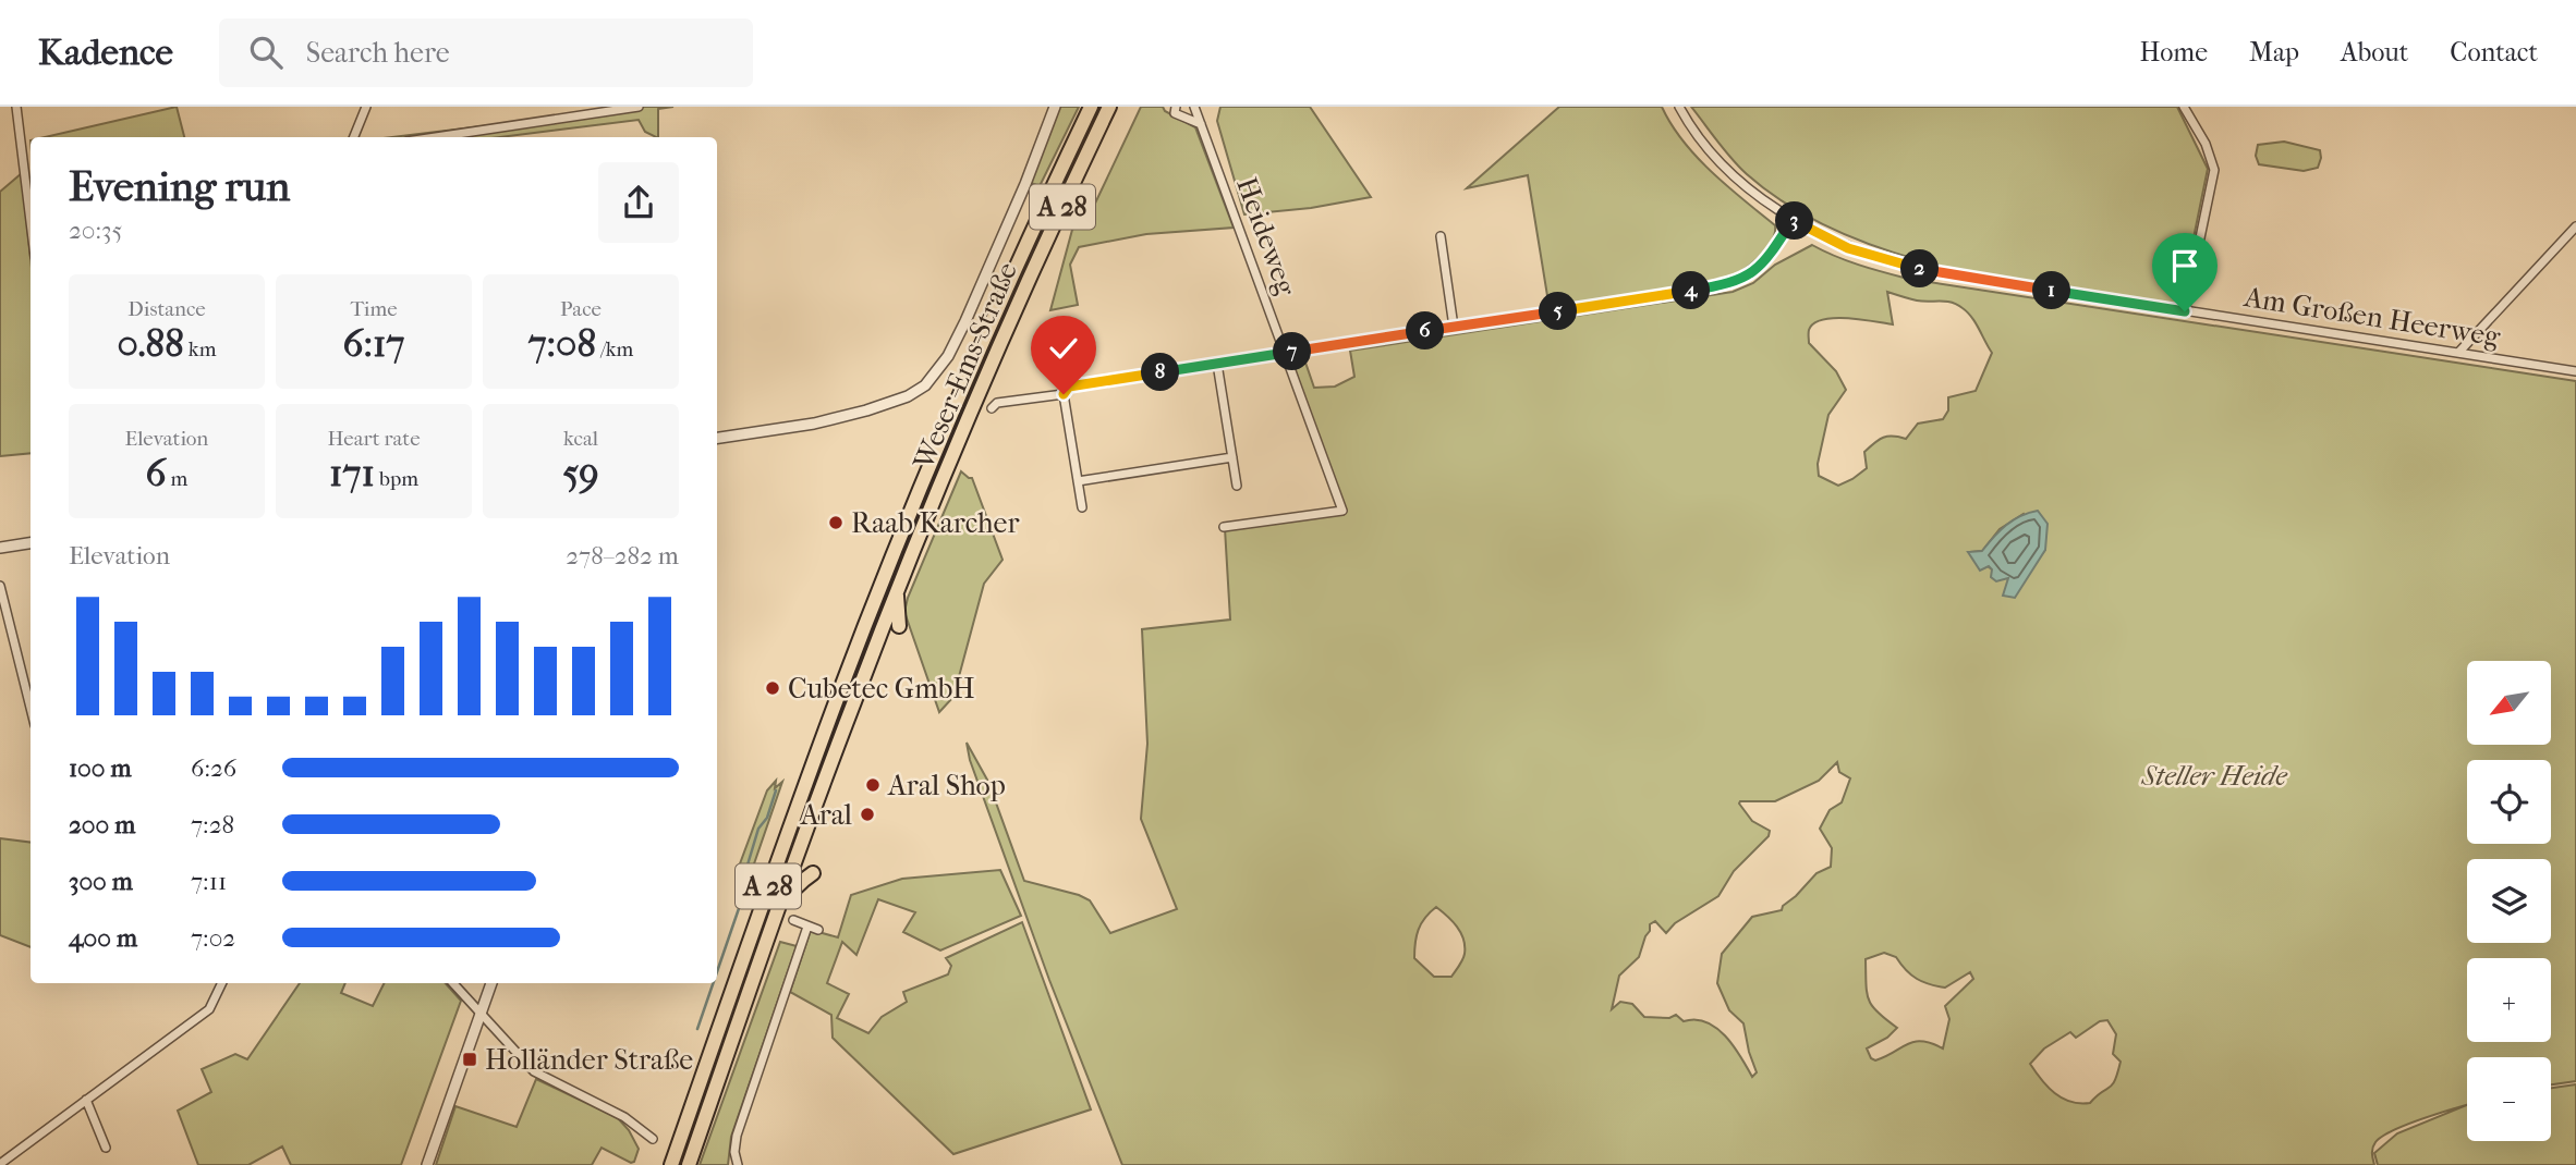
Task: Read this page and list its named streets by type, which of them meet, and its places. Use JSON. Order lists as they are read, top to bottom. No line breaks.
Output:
{"streets":{"highway":["A 28","Weser-Ems-Straße"],"street":["Heideweg","Am Großen Heerweg"]},"parks":["Steller Heide"],"places":{"other":["Raab Karcher","Cubetec GmbH","Aral Shop","Aral"],"transit":["Holländer Straße"]},"north":"bottom left","page":{"header":"Kadence","search":"Search here","nav":["Home","Map","About","Contact"],"heading":["Evening run","20:35"],"pins":["3","2","1","4","5","6","7","8"],"stats":[["Distance","0.88 km"],["Time","6:17"],["Pace","7:08 /km"],["Elevation","6 m"],["Heart rate","171 bpm"],["kcal","59"]],"chart":["Elevation","278–282 m"],"map_buttons":["+","−"],"list":[{"name":"100 m","note":"6:26"},{"name":"200 m","note":"7:28"},{"name":"300 m","note":"7:11"},{"name":"400 m","note":"7:02"}]}}
